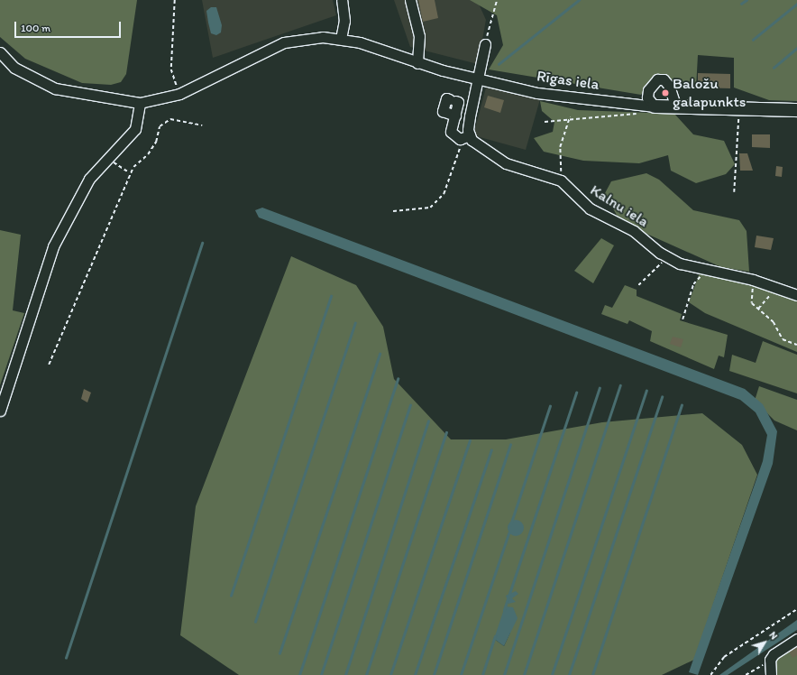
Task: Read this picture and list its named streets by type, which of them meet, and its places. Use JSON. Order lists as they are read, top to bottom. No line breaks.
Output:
{"streets":{"main road":["Rīgas iela"],"street":["Kalnu iela"]},"places":["Baložu galapunkts"],"scale_bar":"100 m","north":"top right"}
